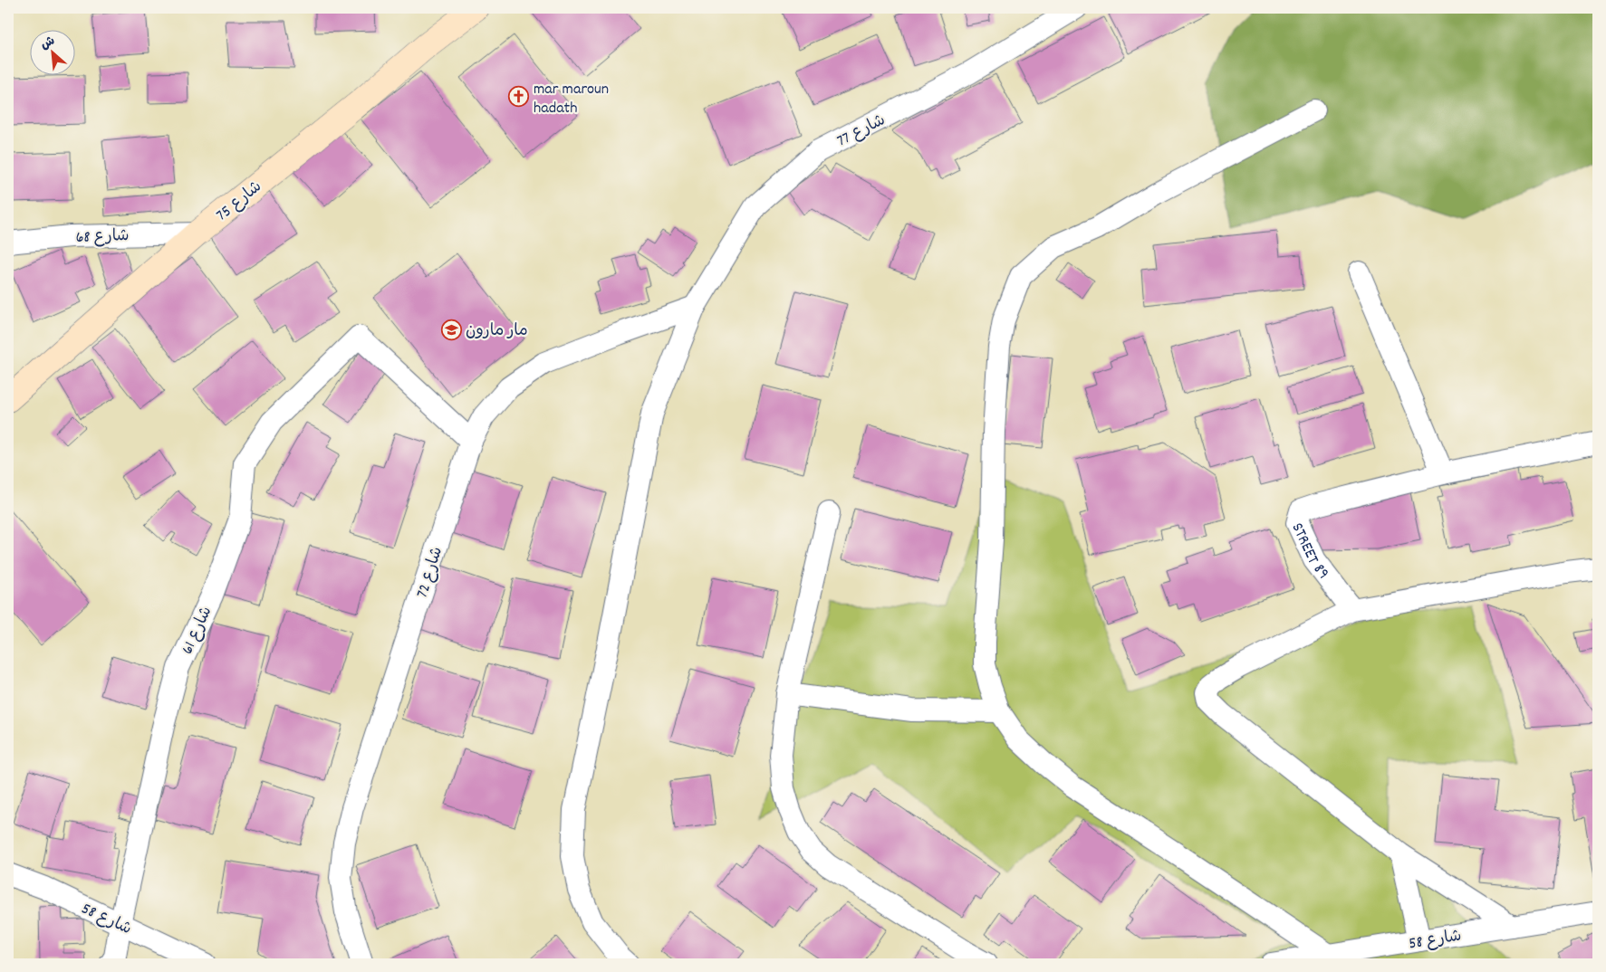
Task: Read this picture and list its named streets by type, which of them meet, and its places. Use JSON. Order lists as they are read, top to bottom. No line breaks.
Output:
{"streets":{"street":["شارع 77","شارع 75","شارع 68","STREET 89","شارع 72","شارع 61","شارع 58"]},"crossings":[["شارع 77","شارع 72"],["شارع 75","شارع 68"],["شارع 72","شارع 61"],["شارع 61","شارع 58"]],"places":{"church":["mar maroun hadath"],"school or university":["مار مارون"]},"north":"top left"}
